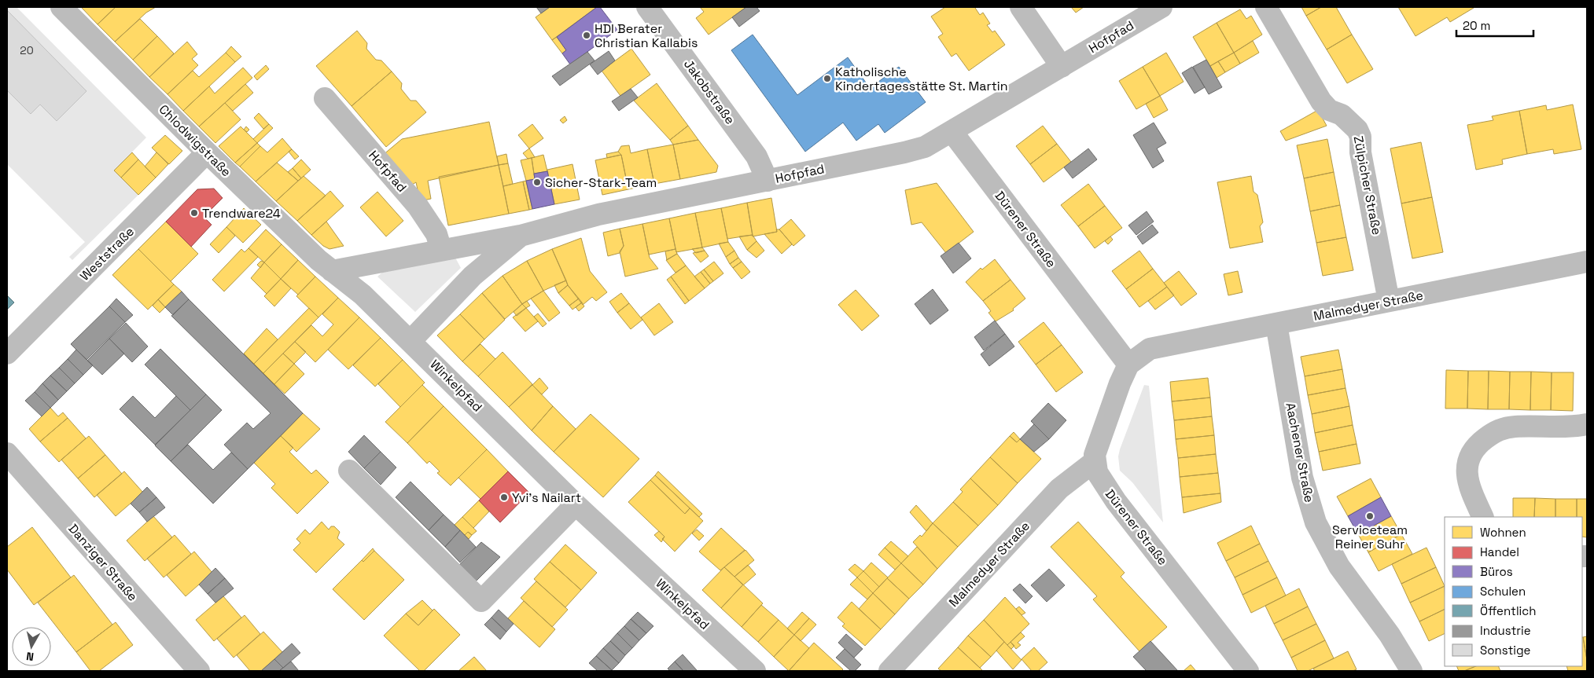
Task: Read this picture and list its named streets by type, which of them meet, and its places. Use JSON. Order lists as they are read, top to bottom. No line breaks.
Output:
{"streets":{"street":["Hofpfad","Jakobstraße","Chlodwigstraße","Zülpicher Straße","Dürener Straße","Weststraße","Malmedyer Straße","Winkelpfad","Aachener Straße","Danziger Straße"]},"crossings":[["Hofpfad","Jakobstraße"],["Hofpfad","Chlodwigstraße"],["Hofpfad","Dürener Straße"],["Hofpfad","Winkelpfad"],["Chlodwigstraße","Weststraße"],["Chlodwigstraße","Winkelpfad"],["Zülpicher Straße","Malmedyer Straße"],["Dürener Straße","Malmedyer Straße"],["Malmedyer Straße","Aachener Straße"]],"places":["HDI Berater Christian Kallabis","Katholische Kindertagesstätte St. Martin","Sicher-Stark-Team","Trendware24","Yvi’s Nailart","Serviceteam Reiner Suhr"],"house_numbers":["20"],"legend":["Wohnen","Handel","Büros","Schulen","Öffentlich","Industrie","Sonstige"],"scale_bar":"20 m","north":"bottom"}
